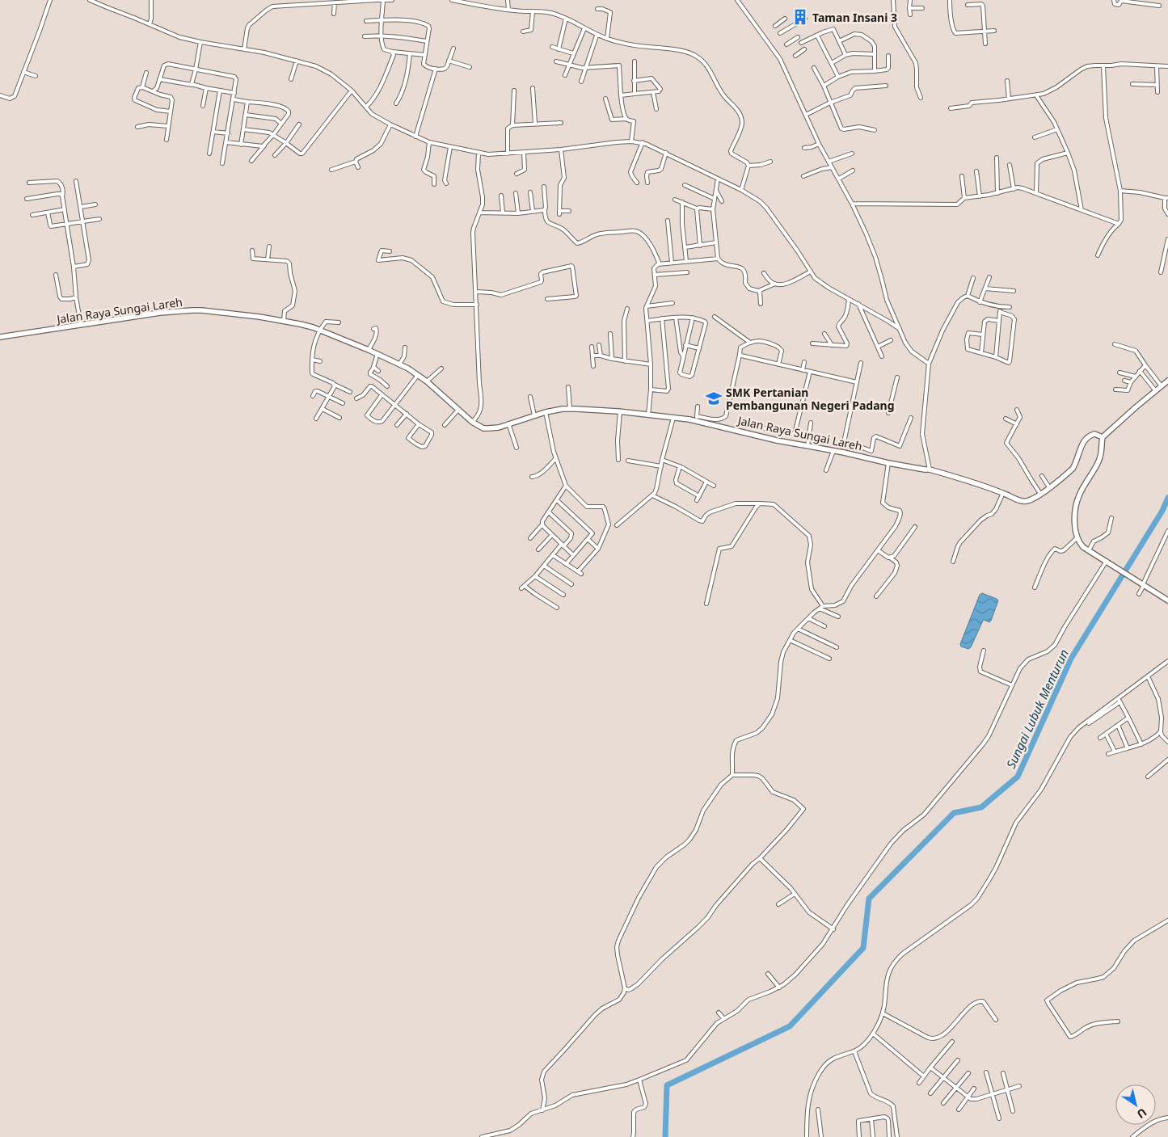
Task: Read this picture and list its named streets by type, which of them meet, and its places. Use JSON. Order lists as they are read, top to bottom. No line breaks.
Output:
{"streets":{"street":["Jalan Raya Sungai Lareh"]},"water":["Sungai Lubuk Menturun"],"places":{"building":["Taman Insani 3"],"school or university":["SMK Pertanian Pembangunan Negeri Padang"]},"north":"bottom right"}
